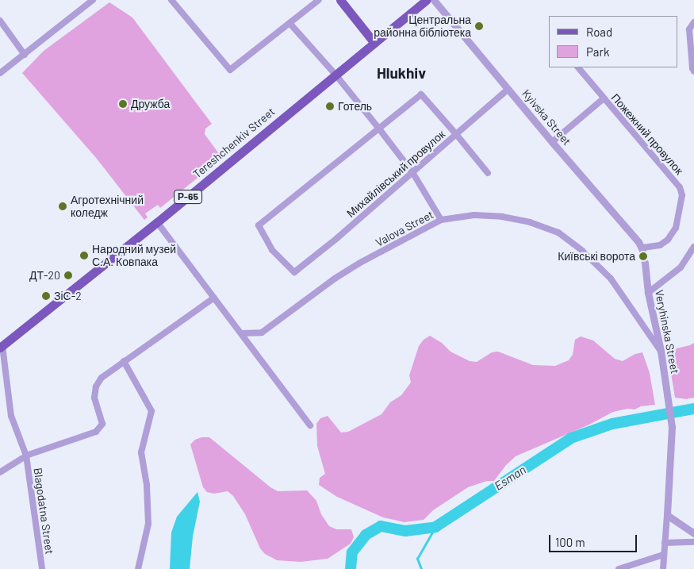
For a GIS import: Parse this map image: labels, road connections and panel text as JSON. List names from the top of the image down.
{
  "streets": {
    "main road": ["Tereshchenkiv Street", "Р-65"],
    "street": [
      "Kyivska Street",
      "Пожежний провулок",
      "Михайлівський провулок",
      "Valova Street",
      "Veryhinska Street",
      "Blagodatna Street"
    ]
  },
  "crossings": [
    ["Kyivska Street", "Пожежний провулок"],
    ["Kyivska Street", "Михайлівський провулок"],
    ["Tereshchenkiv Street", "Blagodatna Street"],
    ["Valova Street", "Veryhinska Street"]
  ],
  "districts": ["Hlukhiv"],
  "water": ["Esman"],
  "places": [
    "Центральна районна бібліотека",
    "Дружба",
    "Готель",
    "Агротехнічний коледж",
    "Народний музей С.А. Ковпака",
    "Київські ворота",
    "ДТ-20",
    "ЗіС-2"
  ],
  "legend": ["Road", "Park"],
  "scale_bar": "100 m"
}
